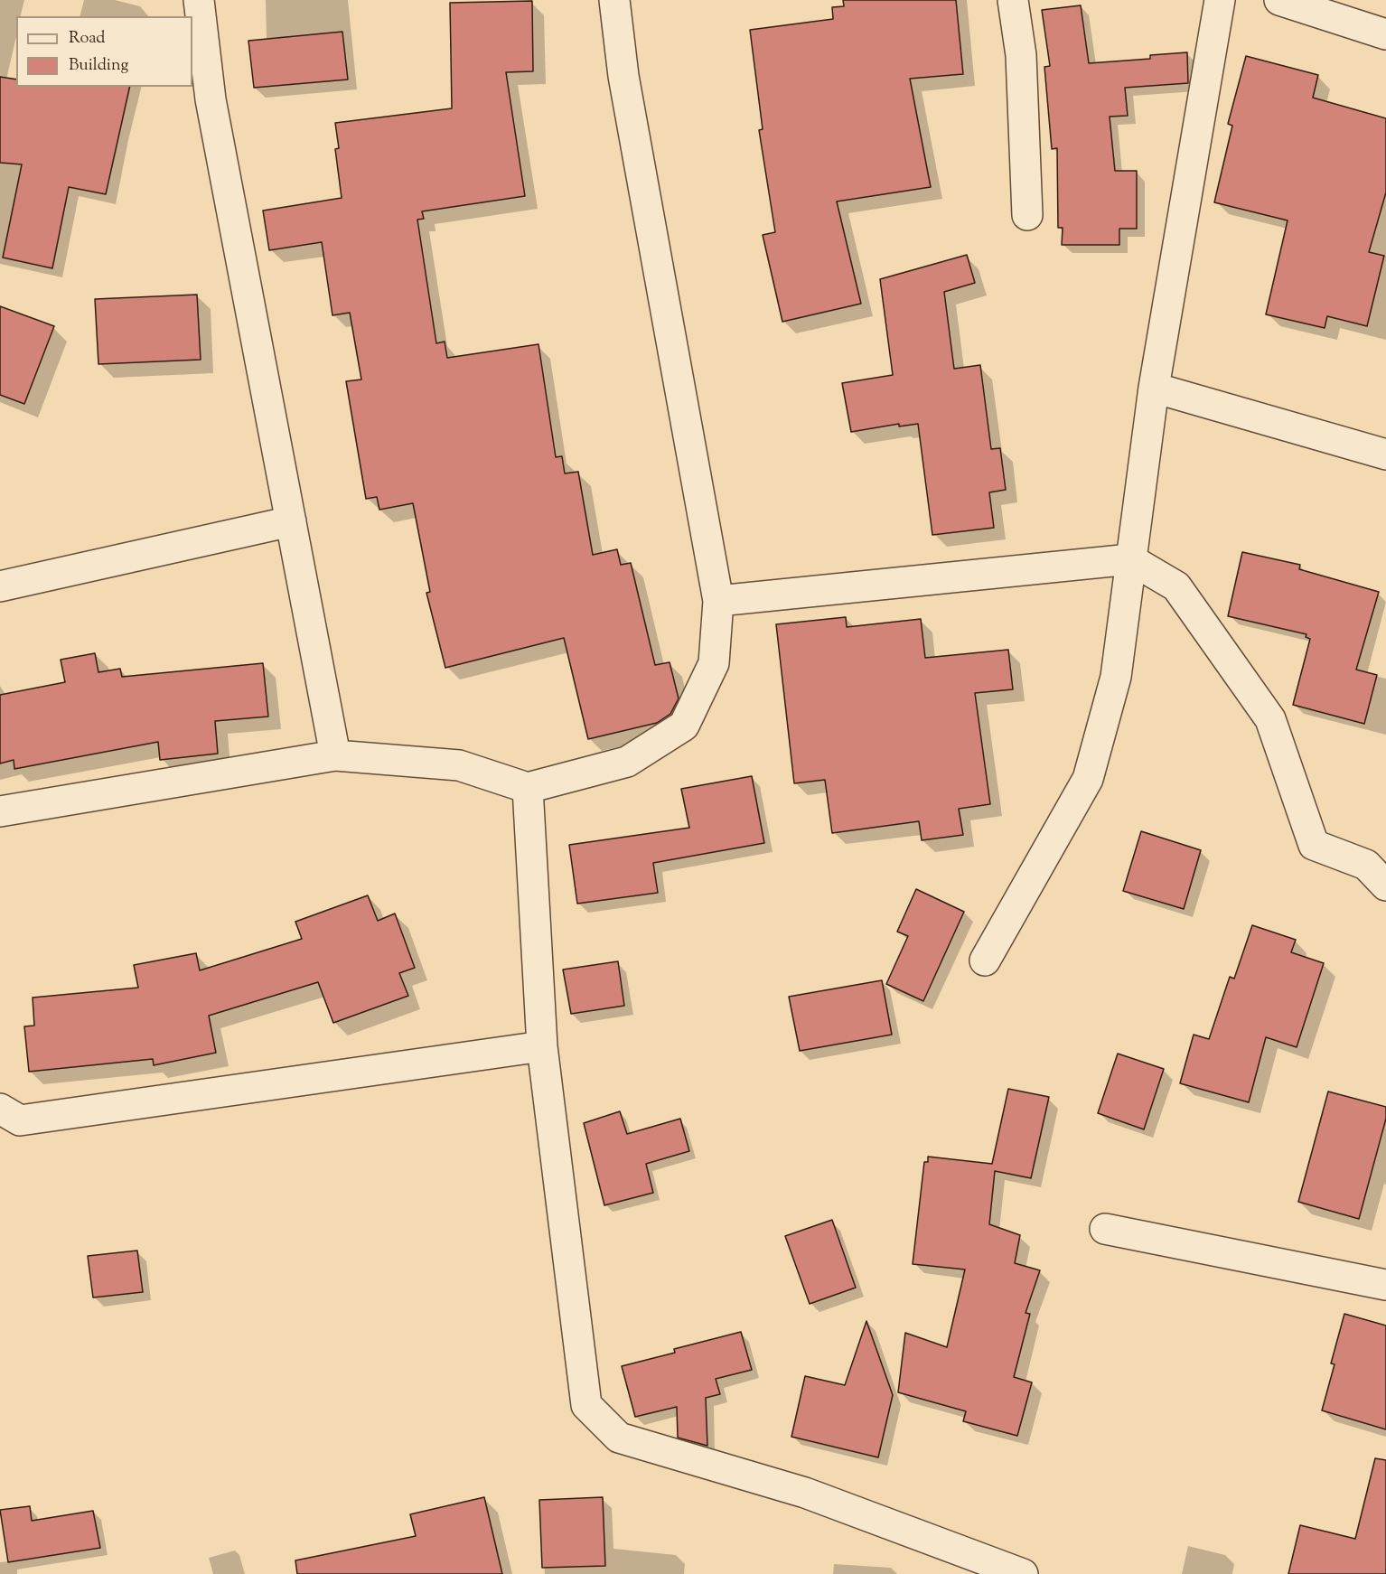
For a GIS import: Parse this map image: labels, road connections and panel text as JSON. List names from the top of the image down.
{
  "legend": ["Road", "Building"]
}
